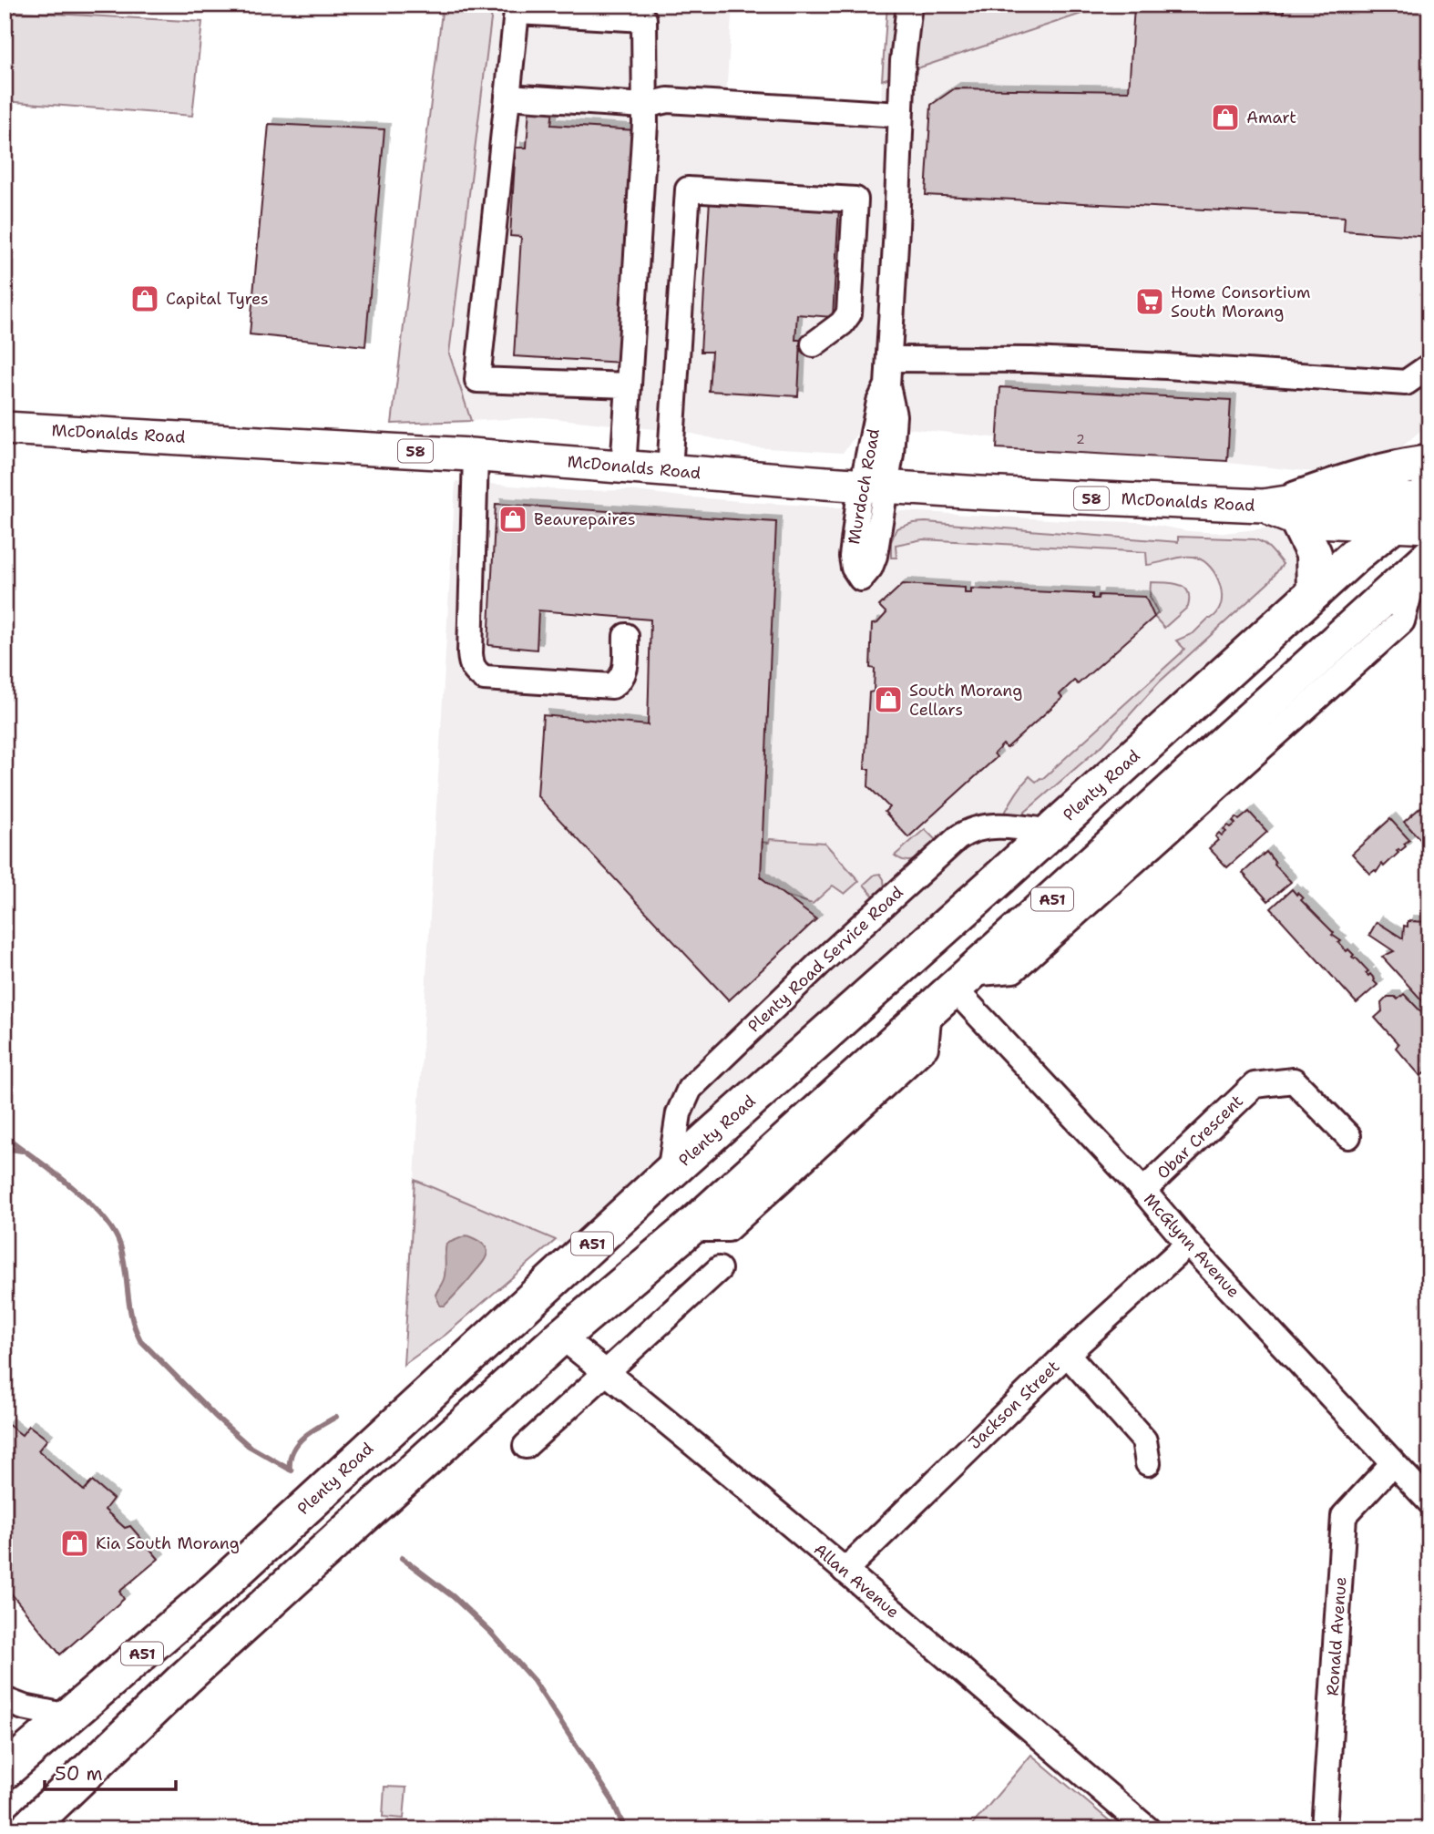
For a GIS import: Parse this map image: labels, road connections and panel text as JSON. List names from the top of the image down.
{
  "streets": {
    "highway": ["Plenty Road", "A51"],
    "main road": ["McDonalds Road", "58"],
    "street": [
      "Murdoch Road",
      "Plenty Road Service Road",
      "Obar Crescent",
      "McGlynn Avenue",
      "Jackson Street",
      "Allan Avenue",
      "Ronald Avenue"
    ]
  },
  "crossings": [
    ["McDonalds Road", "Murdoch Road"],
    ["McDonalds Road", "Plenty Road"],
    ["Plenty Road", "Plenty Road Service Road"],
    ["A51", "McGlynn Avenue"],
    ["A51", "Allan Avenue"],
    ["Obar Crescent", "McGlynn Avenue"],
    ["McGlynn Avenue", "Jackson Street"],
    ["McGlynn Avenue", "Ronald Avenue"],
    ["Jackson Street", "Allan Avenue"]
  ],
  "places": {
    "shop": [
      "Amart",
      "Capital Tyres",
      "Beaurepaires",
      "South Morang Cellars",
      "Kia South Morang"
    ],
    "supermarket": ["Home Consortium South Morang"]
  },
  "house_numbers": ["2"],
  "scale_bar": "50 m"
}
